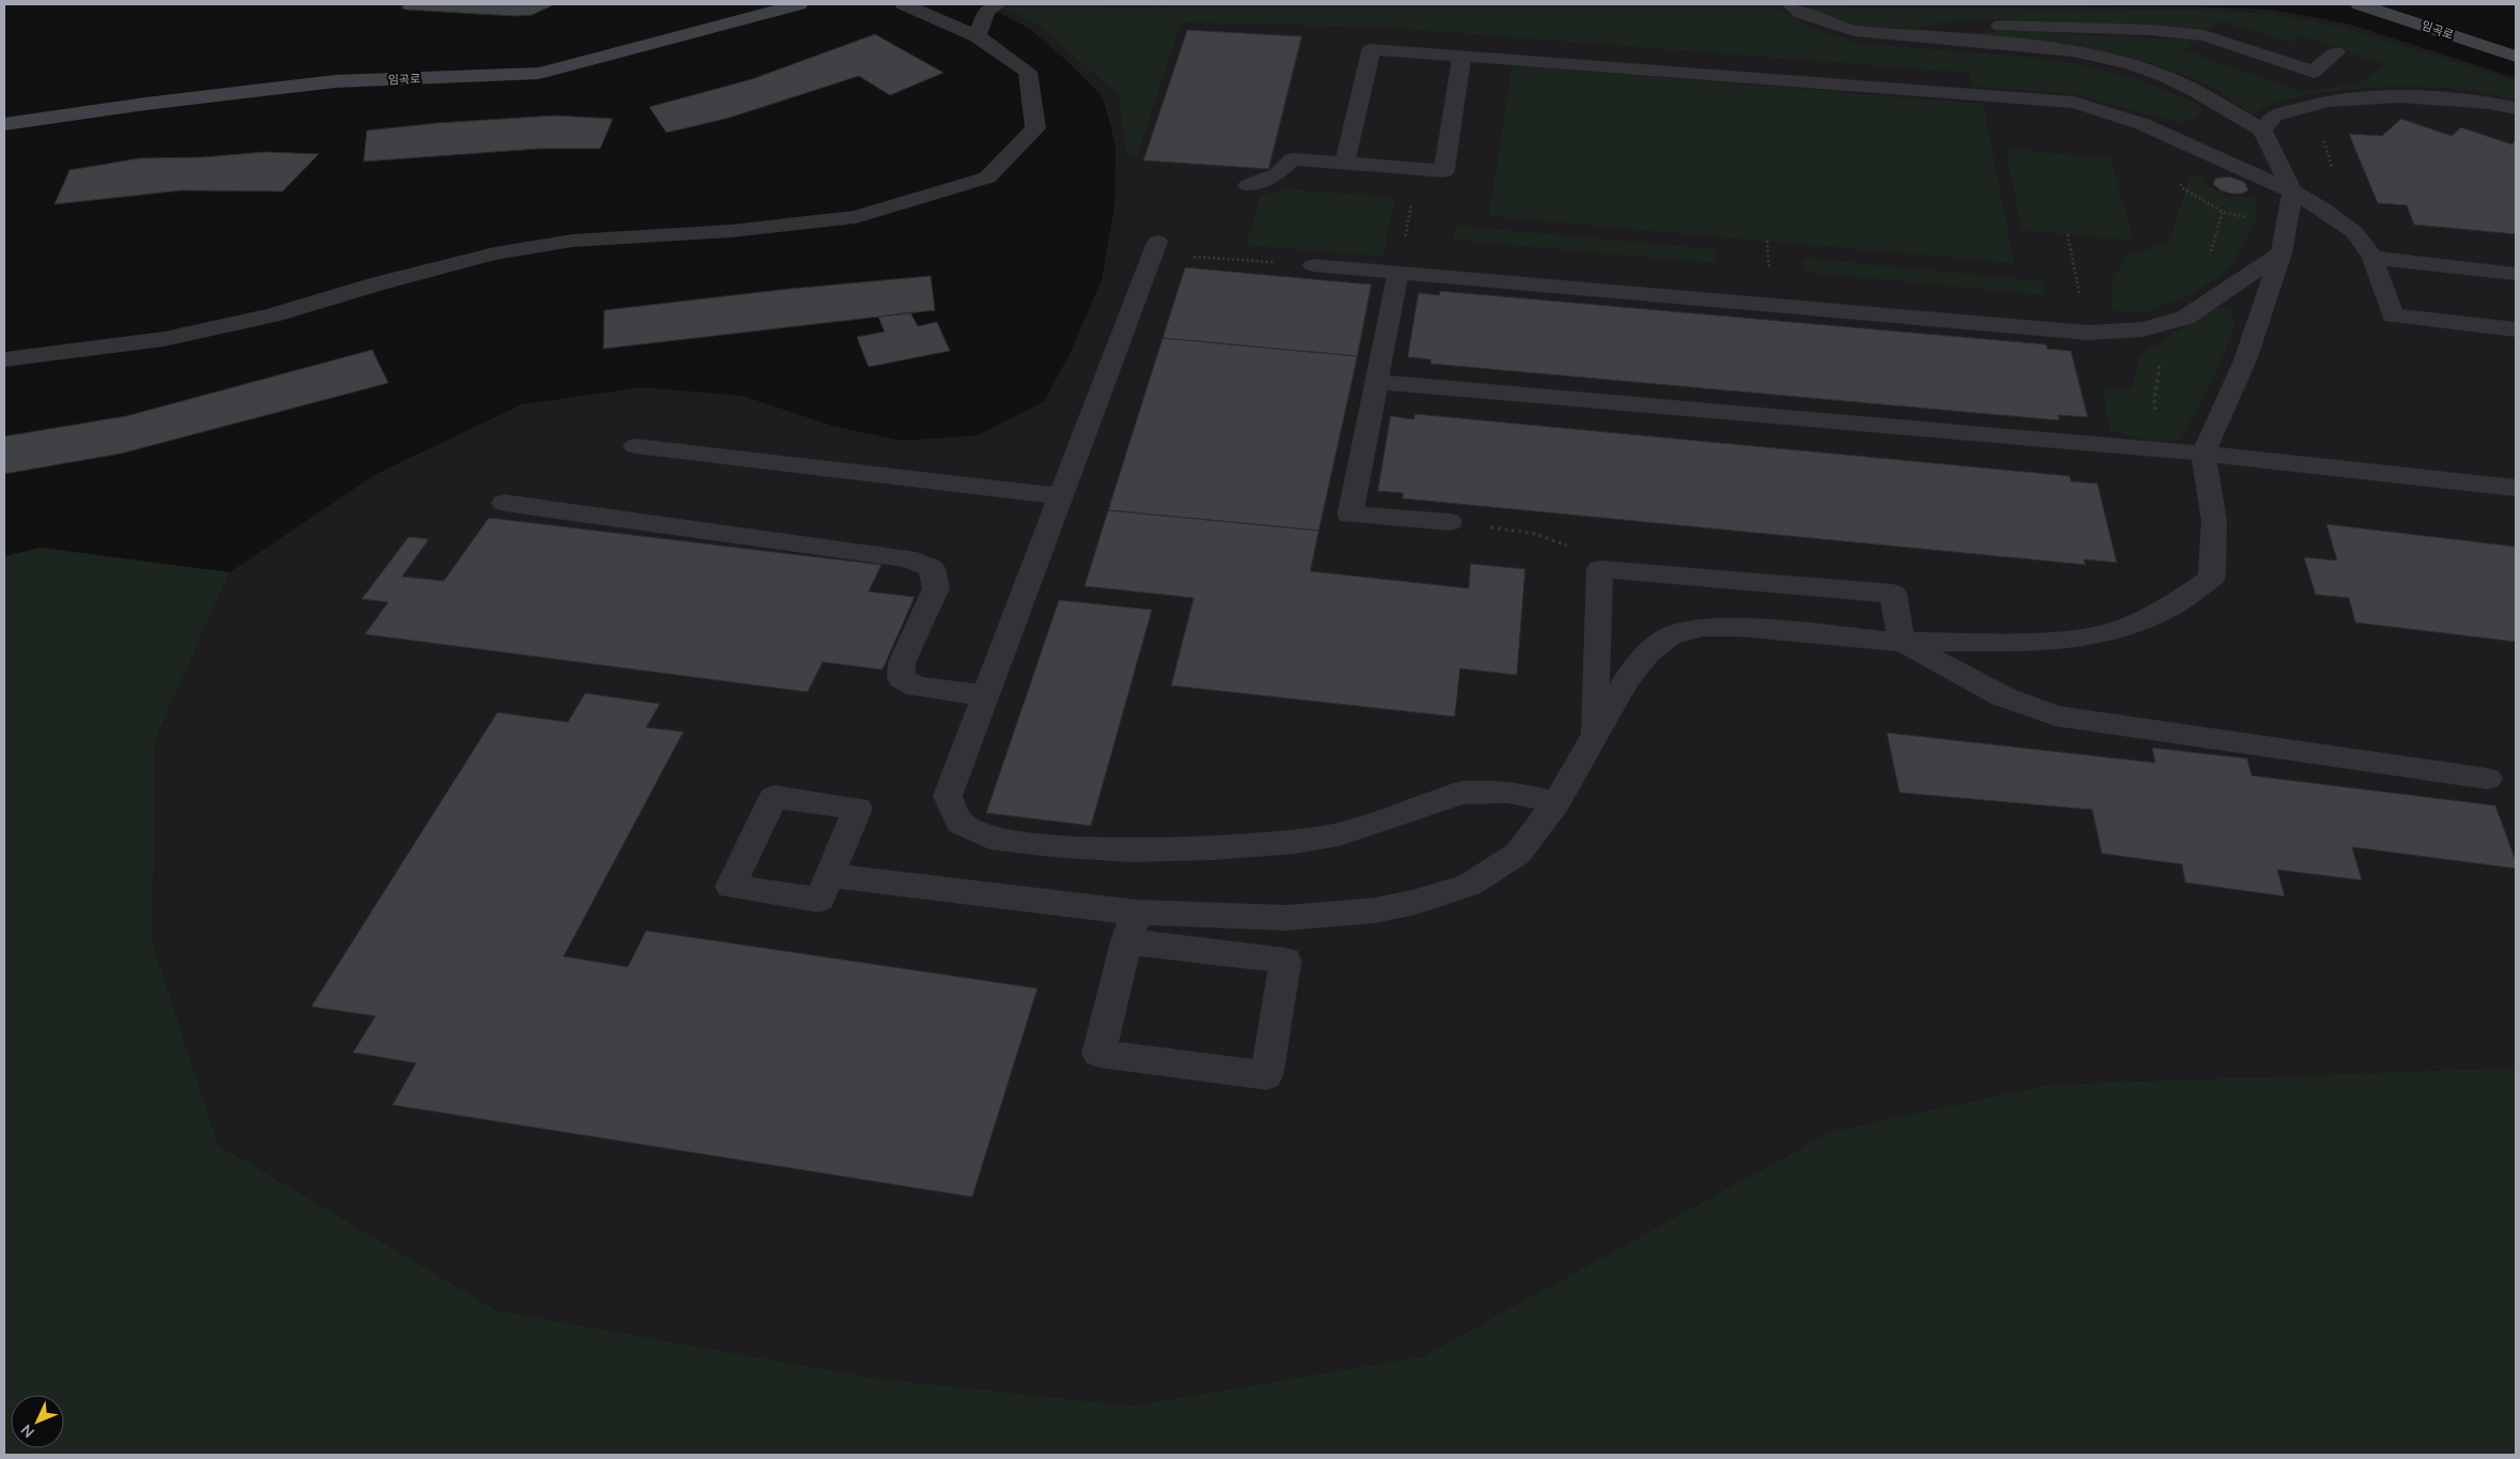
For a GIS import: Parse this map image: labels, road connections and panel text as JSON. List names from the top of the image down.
{
  "streets": {
    "street": ["임곡로"]
  },
  "north": "bottom left"
}
